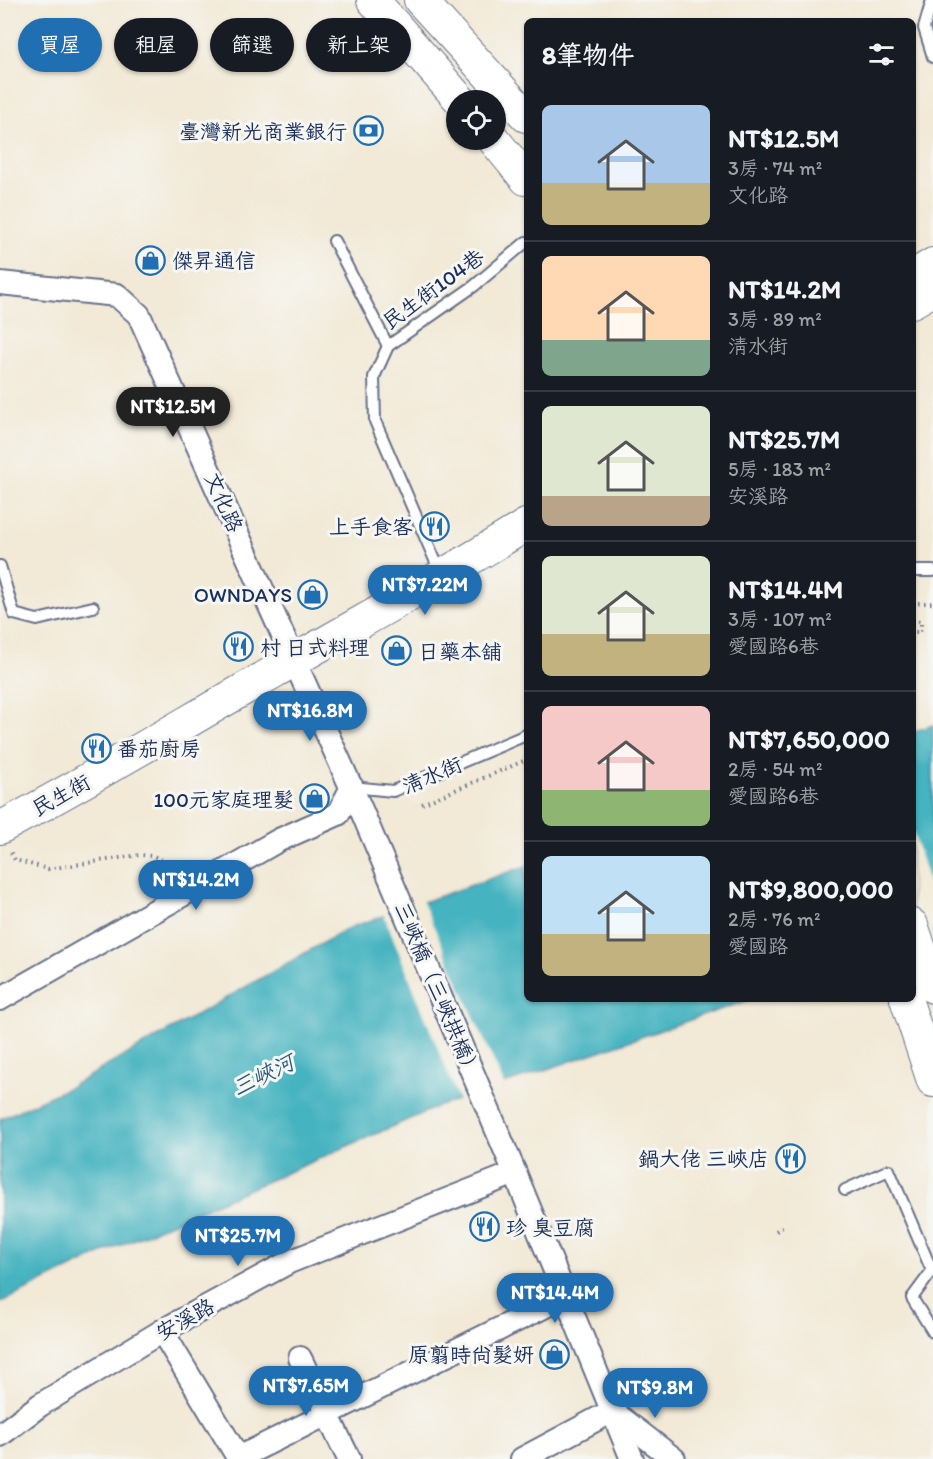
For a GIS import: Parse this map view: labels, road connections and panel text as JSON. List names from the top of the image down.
{
  "streets": {
    "street": [
      "文化路",
      "民生街",
      "三峽橋（三峽拱橋）",
      "安溪路"
    ],
    "lane": ["民生街104巷", "清水街"]
  },
  "crossings": [
    ["民生街104巷", "民生街"],
    ["文化路", "清水街"],
    ["文化路", "民生街"],
    ["文化路", "三峽橋（三峽拱橋）"],
    ["清水街", "三峽橋（三峽拱橋）"],
    ["三峽橋（三峽拱橋）", "安溪路"]
  ],
  "water": ["三峽河"],
  "places": {
    "bank": ["臺灣新光商業銀行"],
    "shop": [
      "傑昇通信",
      "OWNDAYS",
      "日藥本舖",
      "100元家庭理髮",
      "原翦時尚髮妍"
    ],
    "restaurant": [
      "上手食客",
      "村 日式料理",
      "番茄廚房",
      "鍋大佬 三峽店",
      "珍 臭豆腐"
    ]
  },
  "page": {
    "chip": [
      "買屋",
      "租屋",
      "篩選",
      "新上架"
    ],
    "heading": "8筆物件",
    "list": [
      {
        "name": "NT$12.5M",
        "note": "3房 · 74 m² · 文化路"
      },
      {
        "name": "NT$14.2M",
        "note": "3房 · 89 m² · 清水街"
      },
      {
        "name": "NT$25.7M",
        "note": "5房 · 183 m² · 安溪路"
      },
      {
        "name": "NT$14.4M",
        "note": "3房 · 107 m² · 愛國路6巷"
      },
      {
        "name": "NT$7,650,000",
        "note": "2房 · 54 m² · 愛國路6巷"
      },
      {
        "name": "NT$9,800,000",
        "note": "2房 · 76 m² · 愛國路"
      }
    ],
    "price": [
      "NT$12.5M",
      "NT$7.22M",
      "NT$16.8M",
      "NT$14.2M",
      "NT$25.7M",
      "NT$14.4M",
      "NT$7.65M",
      "NT$9.8M"
    ]
  }
}
